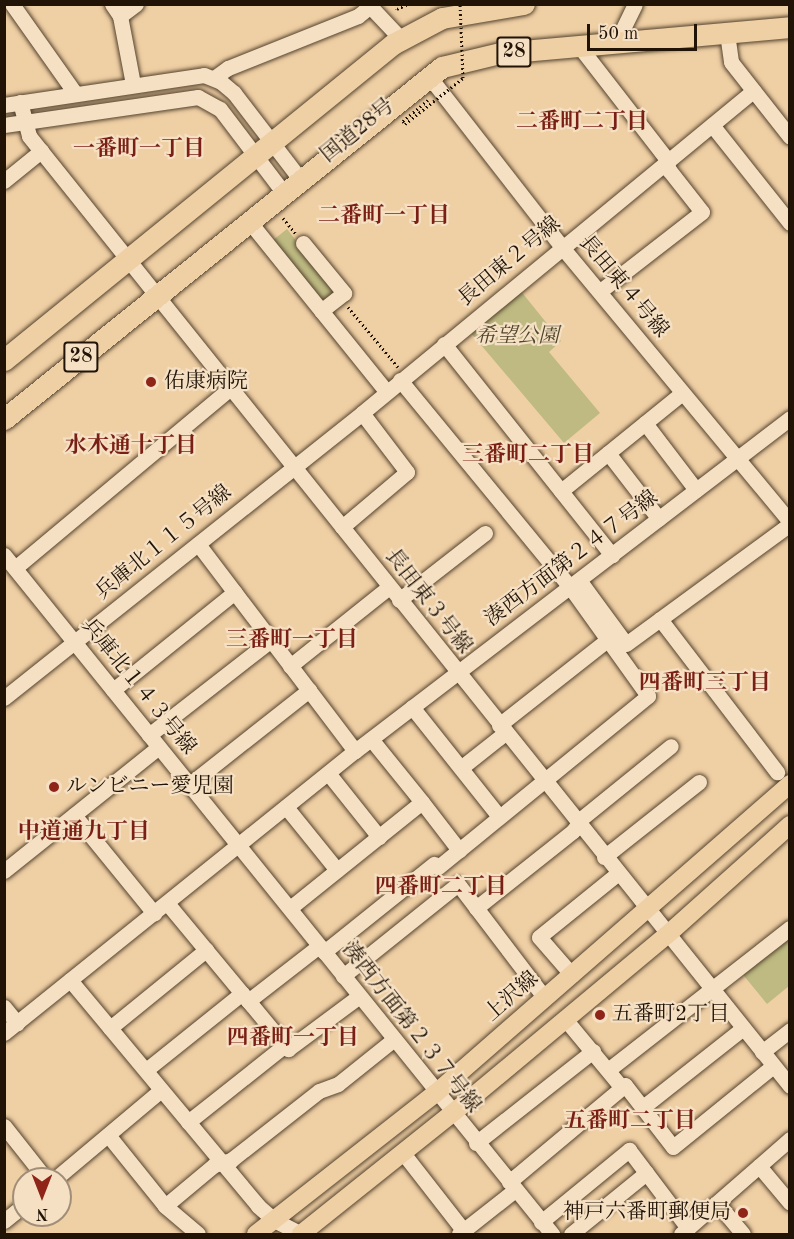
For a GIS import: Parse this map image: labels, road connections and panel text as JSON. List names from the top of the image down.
{
  "streets": {
    "highway": ["28", "国道28号"],
    "main road": ["上沢線"],
    "street": [
      "長田東２号線",
      "長田東４号線",
      "兵庫北１１５号線",
      "湊西方面第２４７号線",
      "長田東３号線",
      "兵庫北１４３号線",
      "湊西方面第２３７号線"
    ]
  },
  "crossings": [
    ["28", "長田東３号線"],
    ["国道28号", "長田東４号線"],
    ["国道28号", "長田東３号線"],
    ["長田東２号線", "長田東４号線"],
    ["長田東２号線", "兵庫北１１５号線"],
    ["長田東２号線", "長田東３号線"],
    ["長田東４号線", "湊西方面第２４７号線"],
    ["兵庫北１１５号線", "長田東３号線"],
    ["兵庫北１１５号線", "兵庫北１４３号線"],
    ["湊西方面第２４７号線", "長田東３号線"],
    ["湊西方面第２４７号線", "兵庫北１４３号線"],
    ["湊西方面第２４７号線", "湊西方面第２３７号線"],
    ["長田東３号線", "上沢線"],
    ["兵庫北１４３号線", "湊西方面第２３７号線"],
    ["上沢線", "湊西方面第２３７号線"]
  ],
  "districts": [
    "二番町二丁目",
    "一番町一丁目",
    "二番町一丁目",
    "水木通十丁目",
    "三番町二丁目",
    "三番町一丁目",
    "四番町三丁目",
    "中道通九丁目",
    "四番町二丁目",
    "四番町一丁目",
    "五番町二丁目"
  ],
  "parks": ["希望公園"],
  "places": [
    "佑康病院",
    "ルンビニー愛児園",
    "五番町2丁目",
    "神戸六番町郵便局"
  ],
  "scale_bar": "50 m",
  "north": "bottom"
}
